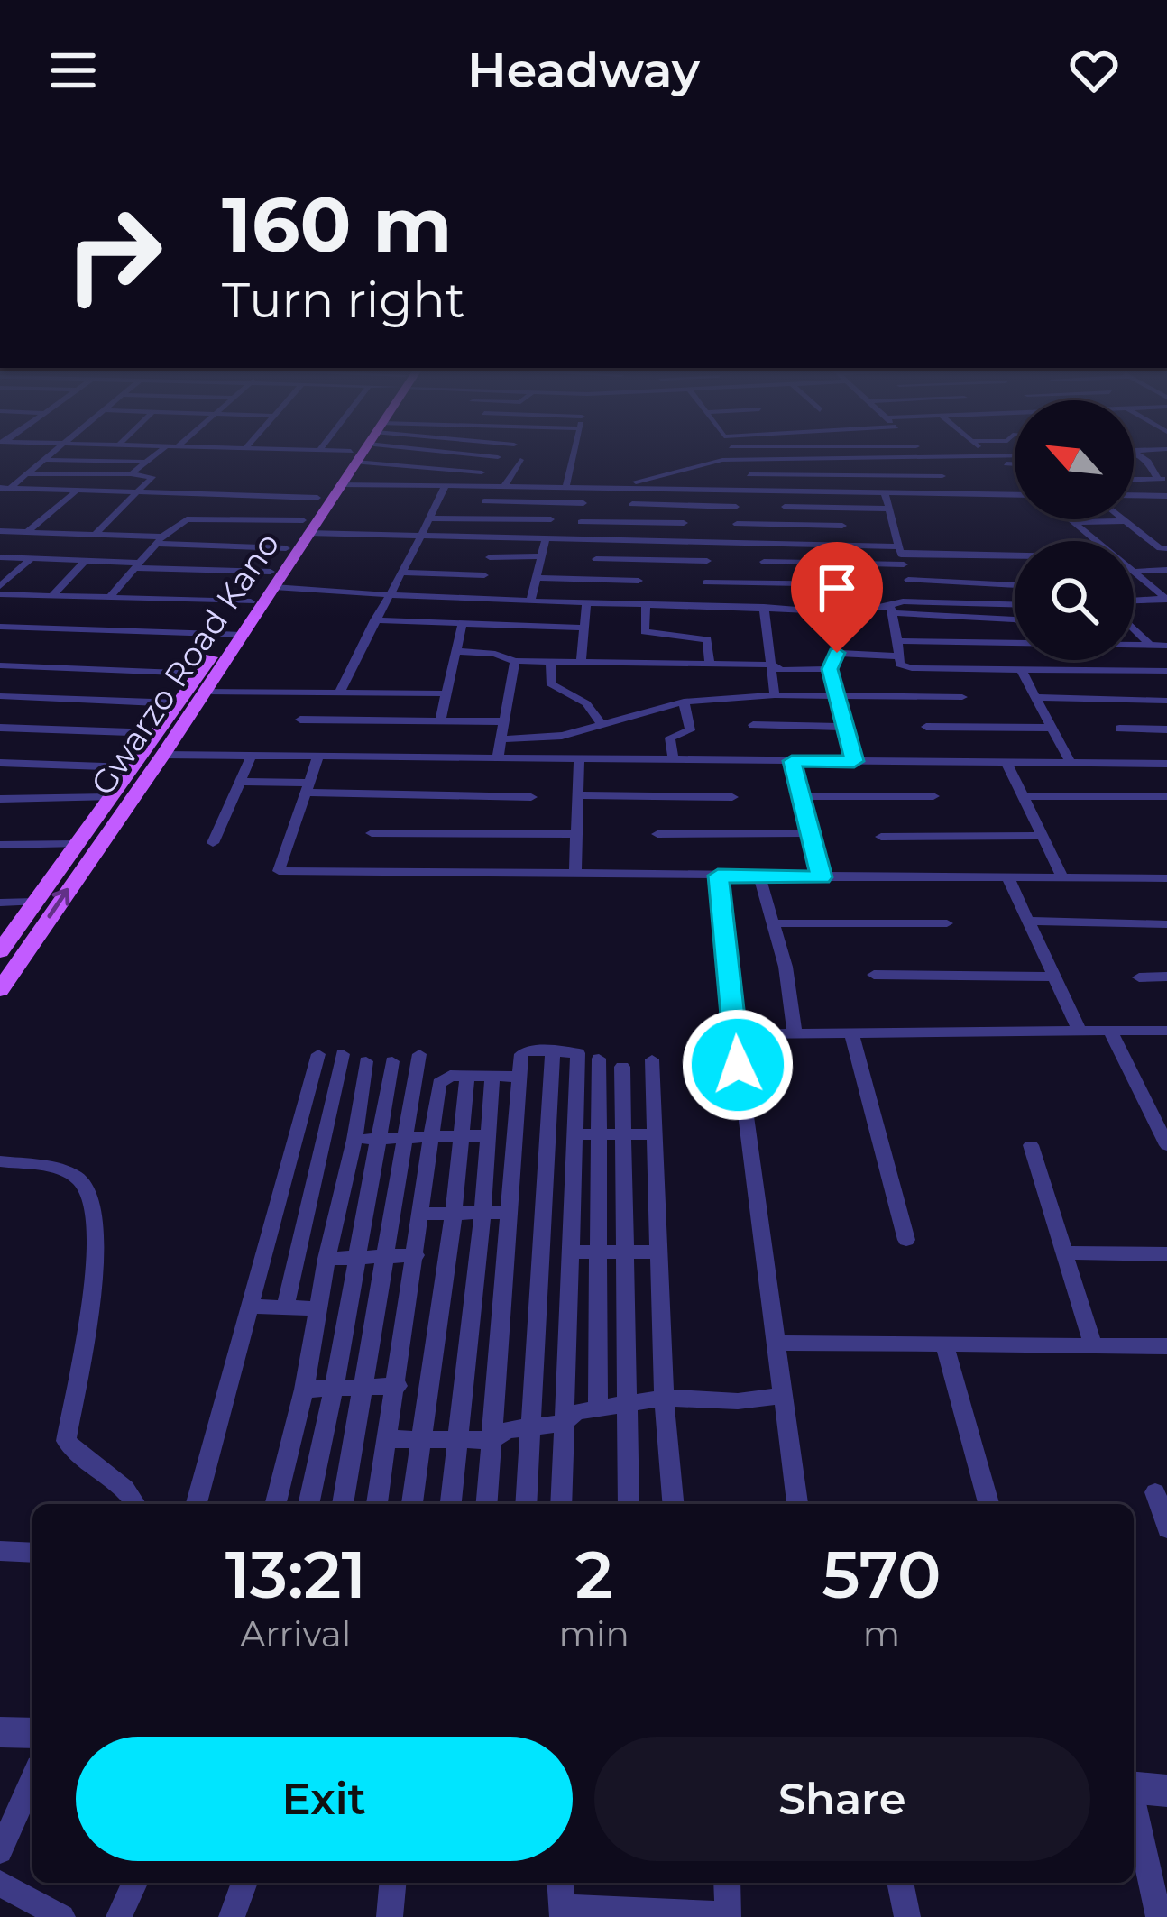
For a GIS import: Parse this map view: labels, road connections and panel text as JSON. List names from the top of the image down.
{
  "streets": {
    "main road": ["Gwarzo Road Kano"]
  },
  "north": "top left",
  "page": {
    "header": "Headway",
    "turn": ["160 m", "Turn right"],
    "eta": [
      "13:21",
      "Arrival",
      "2",
      "min",
      "570",
      "m"
    ],
    "buttons": ["Exit", "Share"]
  }
}
